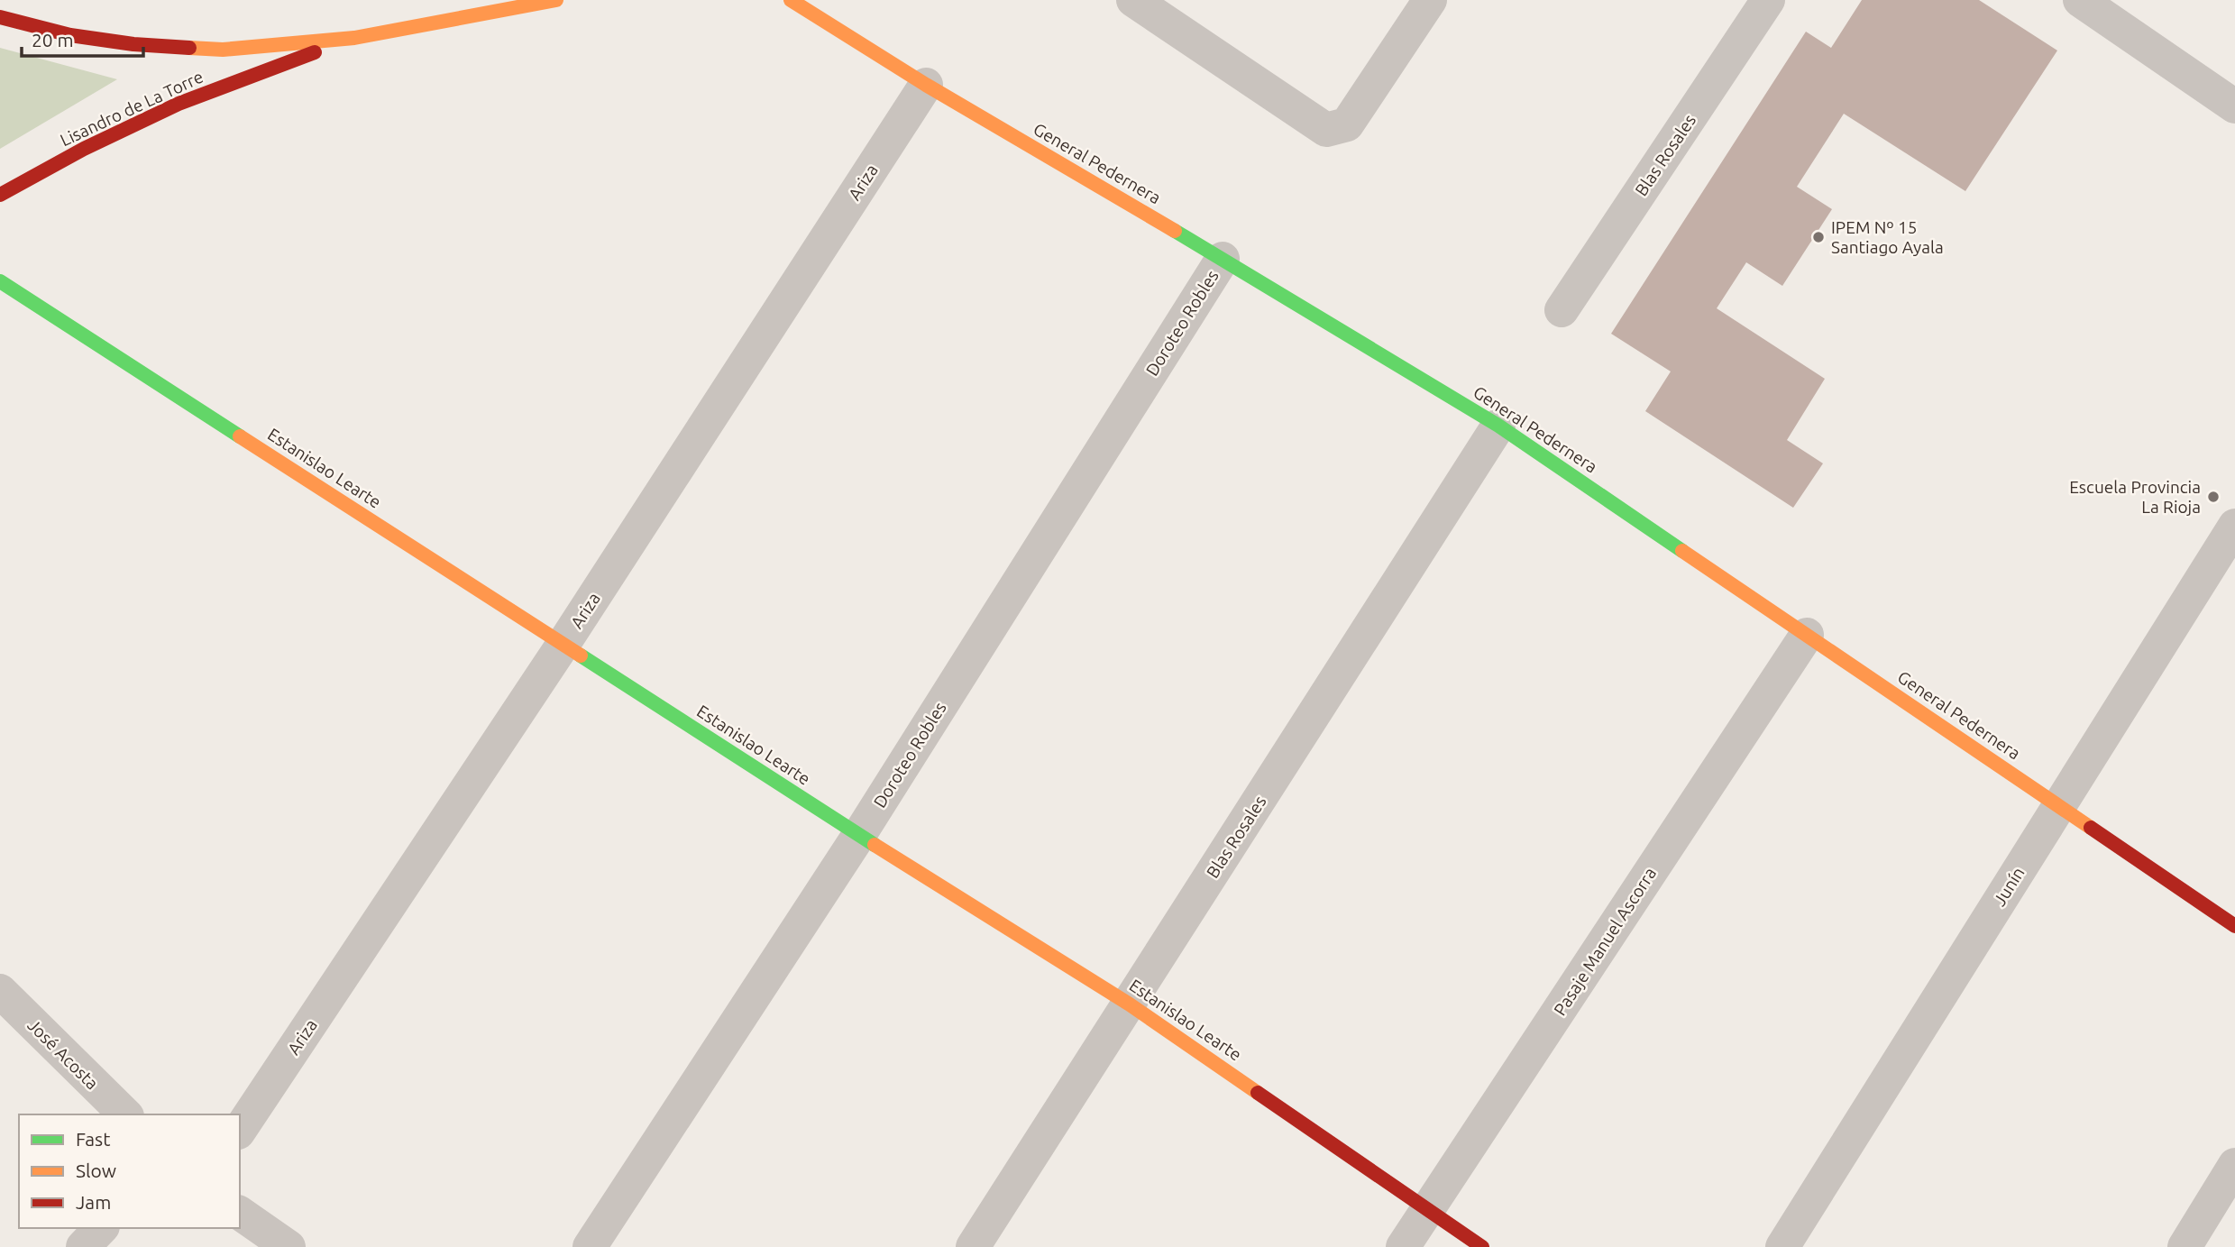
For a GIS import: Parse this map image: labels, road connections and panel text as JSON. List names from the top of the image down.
{
  "streets": {
    "street": [
      "Lisandro de La Torre",
      "Blas Rosales",
      "General Pedernera",
      "Ariza",
      "Doroteo Robles",
      "Estanislao Learte",
      "Junín",
      "Pasaje Manuel Ascorra",
      "José Acosta"
    ]
  },
  "crossings": [
    ["Blas Rosales", "General Pedernera"],
    ["Blas Rosales", "Estanislao Learte"],
    ["General Pedernera", "Ariza"],
    ["General Pedernera", "Doroteo Robles"],
    ["General Pedernera", "Junín"],
    ["General Pedernera", "Pasaje Manuel Ascorra"],
    ["Ariza", "Estanislao Learte"],
    ["Doroteo Robles", "Estanislao Learte"],
    ["Estanislao Learte", "Pasaje Manuel Ascorra"]
  ],
  "places": ["IPEM Nº 15 Santiago Ayala", "Escuela Provincia La Rioja"],
  "legend": ["Fast", "Slow", "Jam"],
  "scale_bar": "20 m"
}
